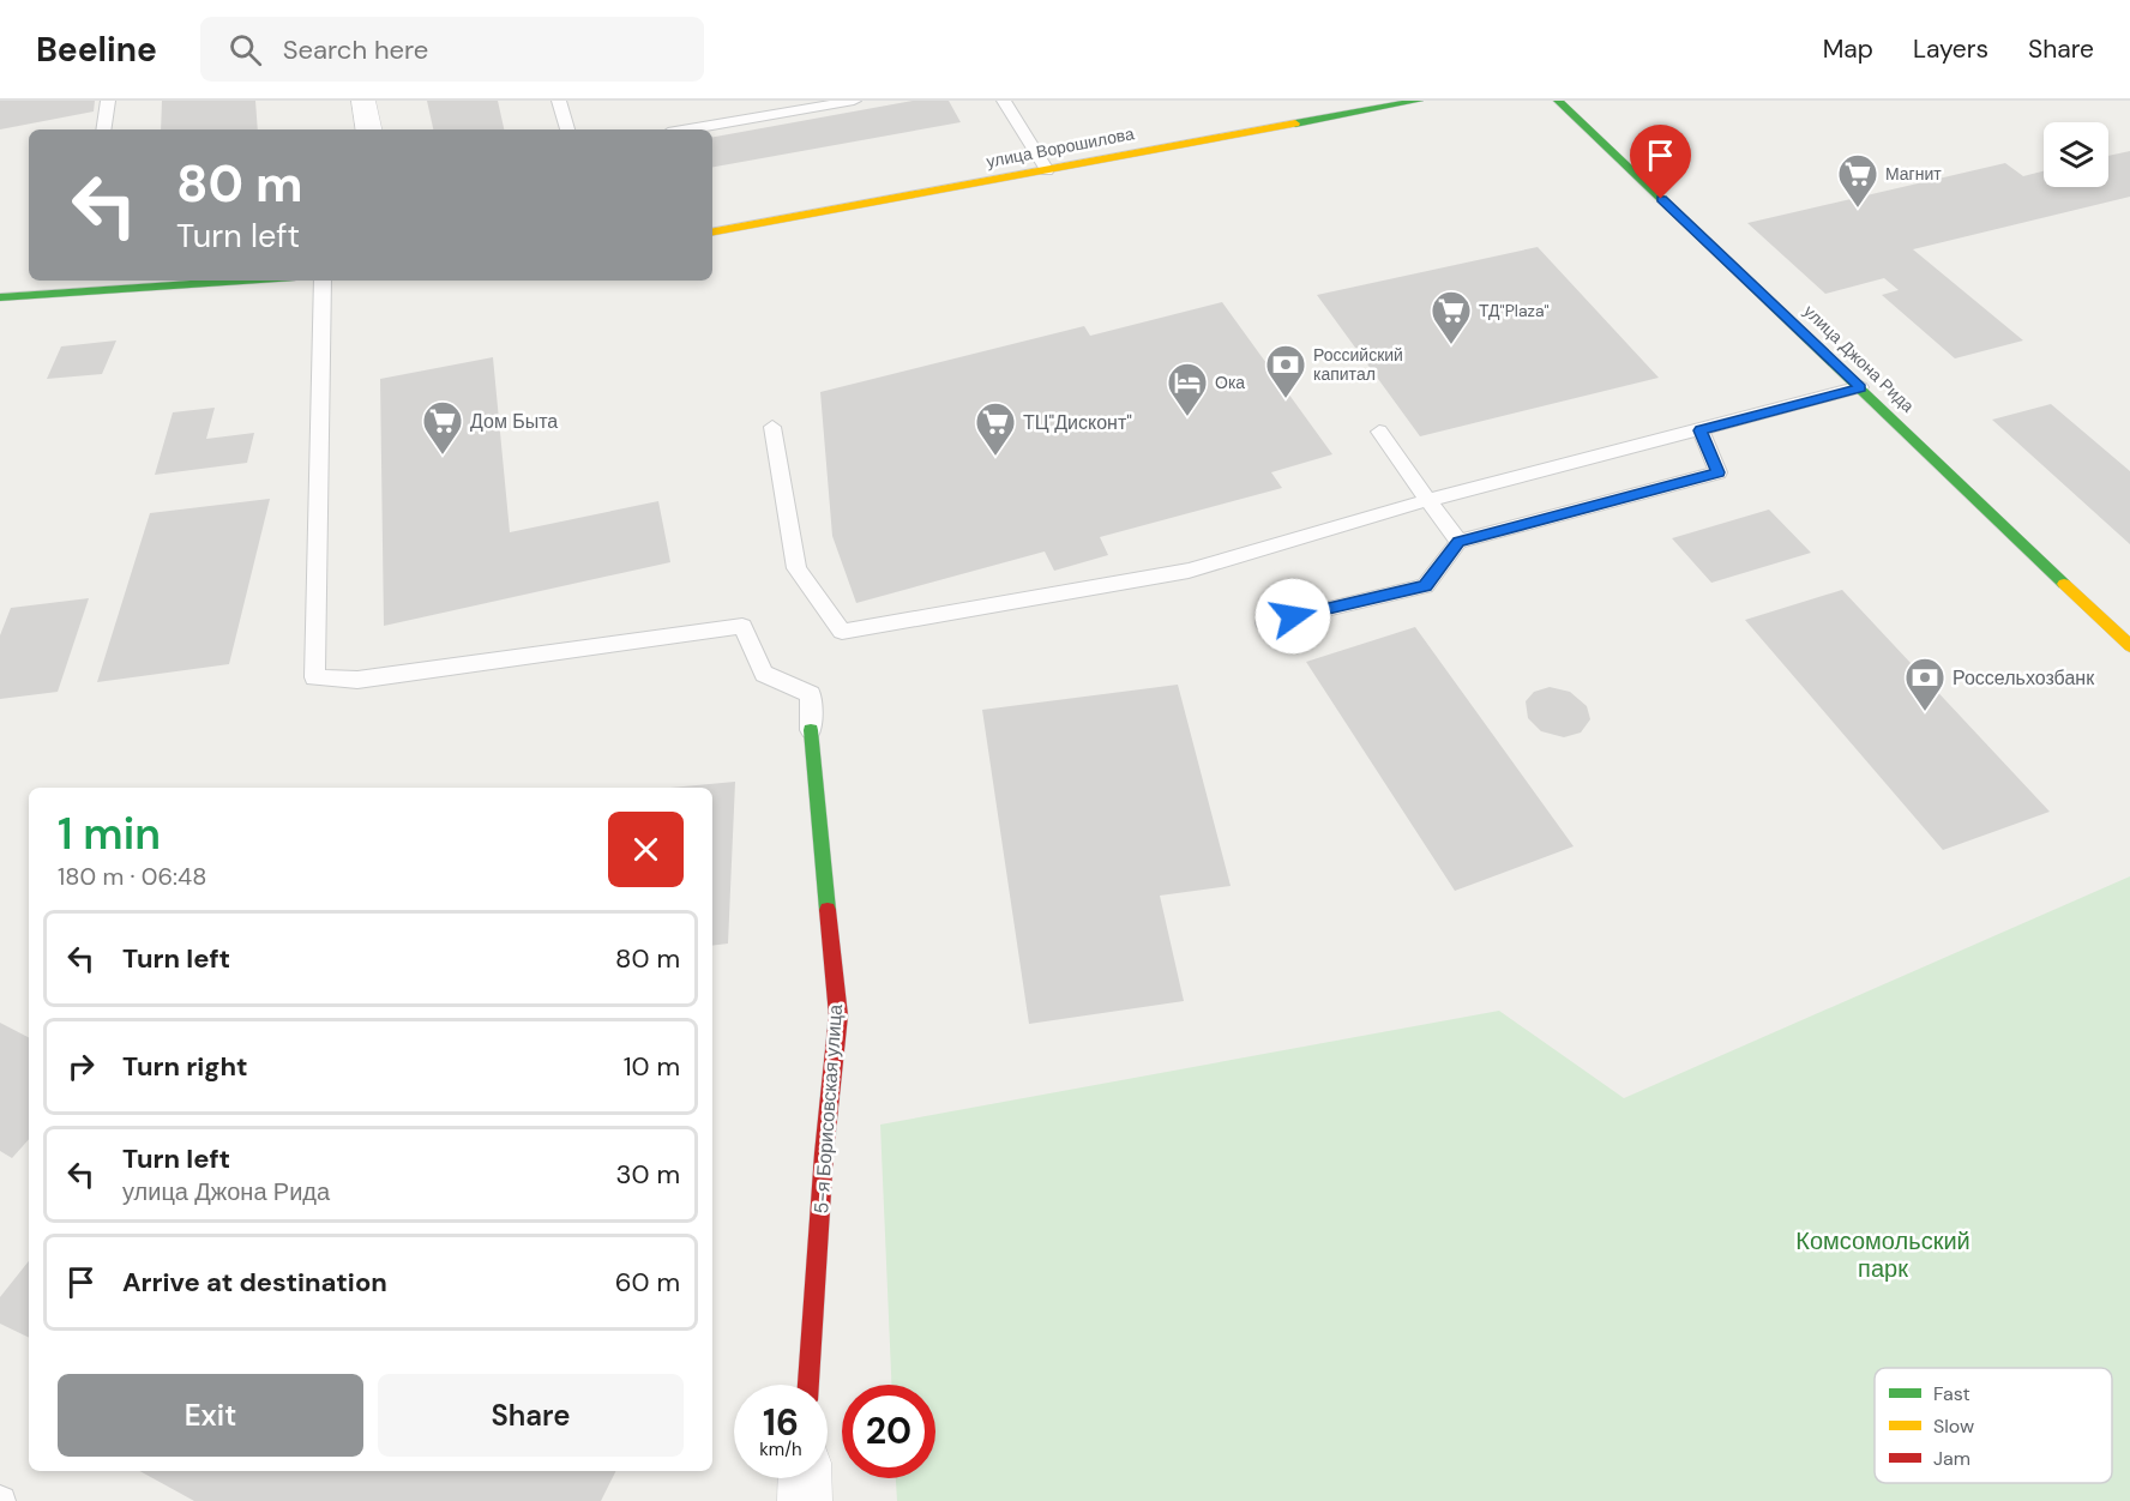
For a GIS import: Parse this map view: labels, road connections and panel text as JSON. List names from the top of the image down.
{
  "streets": {
    "street": ["улица Ворошилова", "улица Джона Рида", "5-я Борисовская улица"]
  },
  "parks": ["Комсомольский парк"],
  "places": {
    "supermarket": [
      "Магнит",
      "ТД\"Plaza\"",
      "Дом Быта",
      "ТЦ\"Дисконт\""
    ],
    "bank": ["Российский капитал", "Россельхозбанк"],
    "hotel": ["Ока"]
  },
  "legend": ["Fast", "Slow", "Jam"],
  "page": {
    "header": "Beeline",
    "search": "Search here",
    "nav": ["Map", "Layers", "Share"],
    "turn": ["80 m", "Turn left"],
    "heading": ["1 min", "180 m · 06:48"],
    "list": [
      {
        "name": "Turn left",
        "value": "80 m"
      },
      {
        "name": "Turn right",
        "value": "10 m"
      },
      {
        "name": "Turn left",
        "note": "улица Джона Рида",
        "value": "30 m"
      },
      {
        "name": "Arrive at destination",
        "value": "60 m"
      }
    ],
    "buttons": ["Exit", "Share"],
    "speed": "16 km/h",
    "limit": "20"
  }
}
